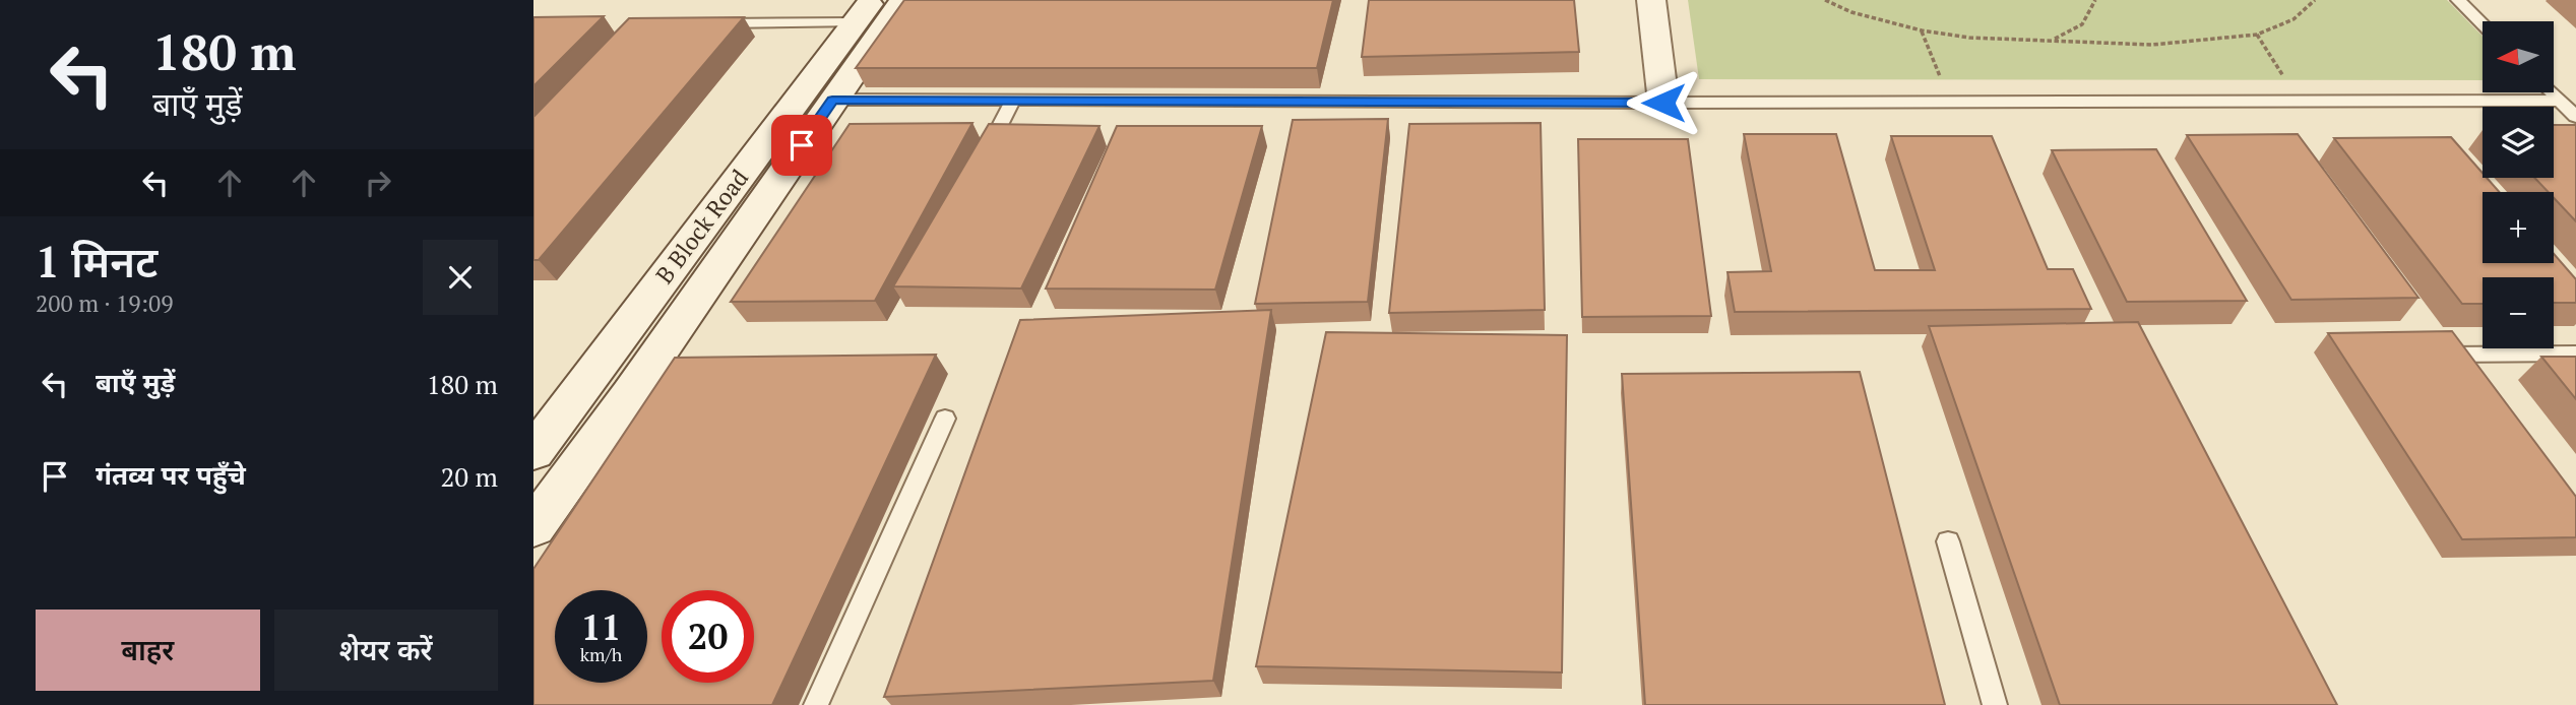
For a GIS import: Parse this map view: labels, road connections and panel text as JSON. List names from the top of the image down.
{
  "streets": {
    "street": ["B Block Road"]
  },
  "north": "left",
  "page": {
    "turn": ["180 m", "बाएँ मुड़ें"],
    "map_buttons": ["+", "−"],
    "heading": ["1 मिनट", "200 m · 19:09"],
    "list": [
      {
        "name": "बाएँ मुड़ें",
        "value": "180 m"
      },
      {
        "name": "गंतव्य पर पहुँचे",
        "value": "20 m"
      }
    ],
    "speed": "11 km/h",
    "limit": "20",
    "buttons": ["बाहर", "शेयर करें"]
  }
}
